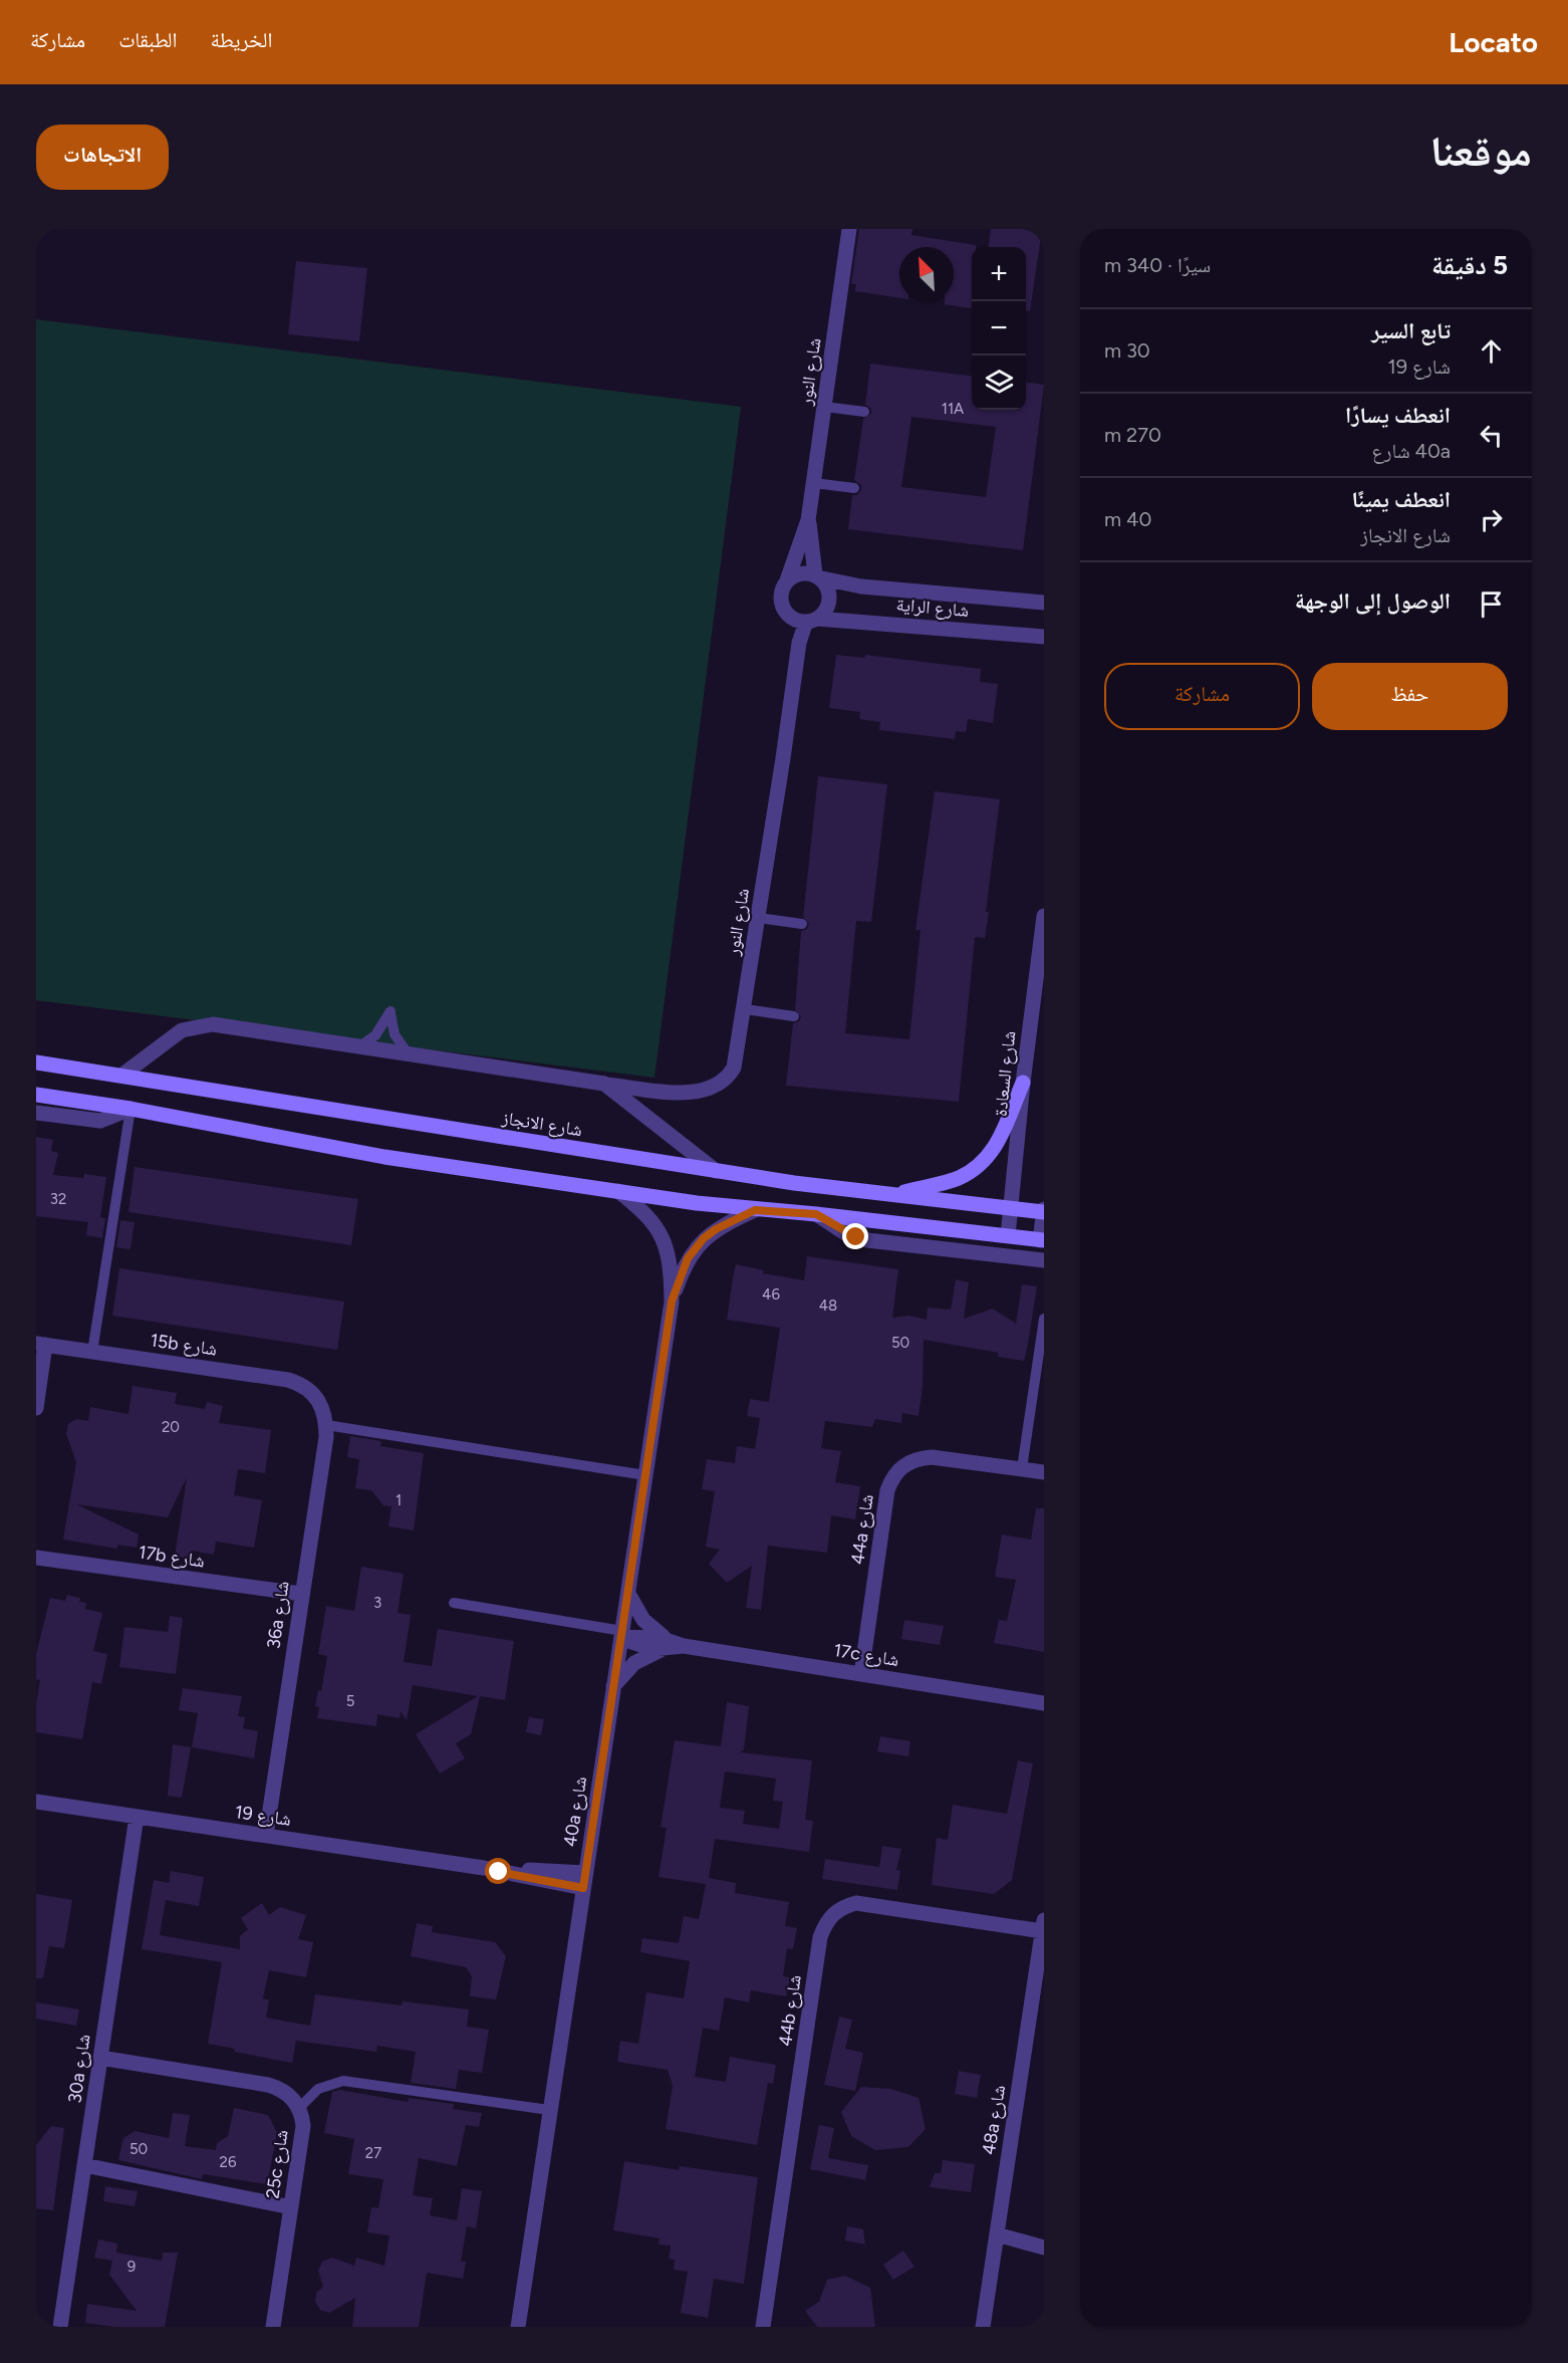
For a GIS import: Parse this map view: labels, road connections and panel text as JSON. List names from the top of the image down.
{
  "streets": {
    "street": [
      "شارع النور",
      "شارع الراية",
      "شارع السعادة",
      "شارع الانجاز",
      "15b شارع",
      "44a شارع",
      "17b شارع",
      "36a شارع",
      "17c شارع",
      "40a شارع",
      "شارع 19",
      "44b شارع",
      "30a شارع",
      "48a شارع",
      "25c شارع"
    ]
  },
  "crossings": [
    ["شارع النور", "شارع الراية"],
    ["شارع النور", "شارع الانجاز"],
    ["شارع السعادة", "شارع الانجاز"],
    ["15b شارع", "36a شارع"],
    ["44a شارع", "17c شارع"],
    ["17b شارع", "36a شارع"],
    ["36a شارع", "شارع 19"],
    ["17c شارع", "40a شارع"],
    ["40a شارع", "شارع 19"],
    ["شارع 19", "30a شارع"],
    ["44b شارع", "48a شارع"],
    ["30a شارع", "25c شارع"]
  ],
  "house_numbers": [
    "11A",
    "32",
    "46",
    "48",
    "50",
    "20",
    "1",
    "3",
    "5",
    "50",
    "27",
    "26",
    "9"
  ],
  "north": "top left",
  "page": {
    "header": "Locato",
    "nav": ["الخريطة", "الطبقات", "مشاركة"],
    "title": "موقعنا",
    "buttons": [
      "الاتجاهات",
      ["حفظ", "مشاركة"]
    ],
    "heading": ["5 دقيقة", "سيرًا · 340 m"],
    "map_buttons": ["+", "−"],
    "list": [
      ["تابع السير", "شارع 19", "30 m"],
      ["انعطف يسارًا", "40a شارع", "270 m"],
      ["انعطف يمينًا", "شارع الانجاز", "40 m"],
      "الوصول إلى الوجهة"
    ]
  }
}
